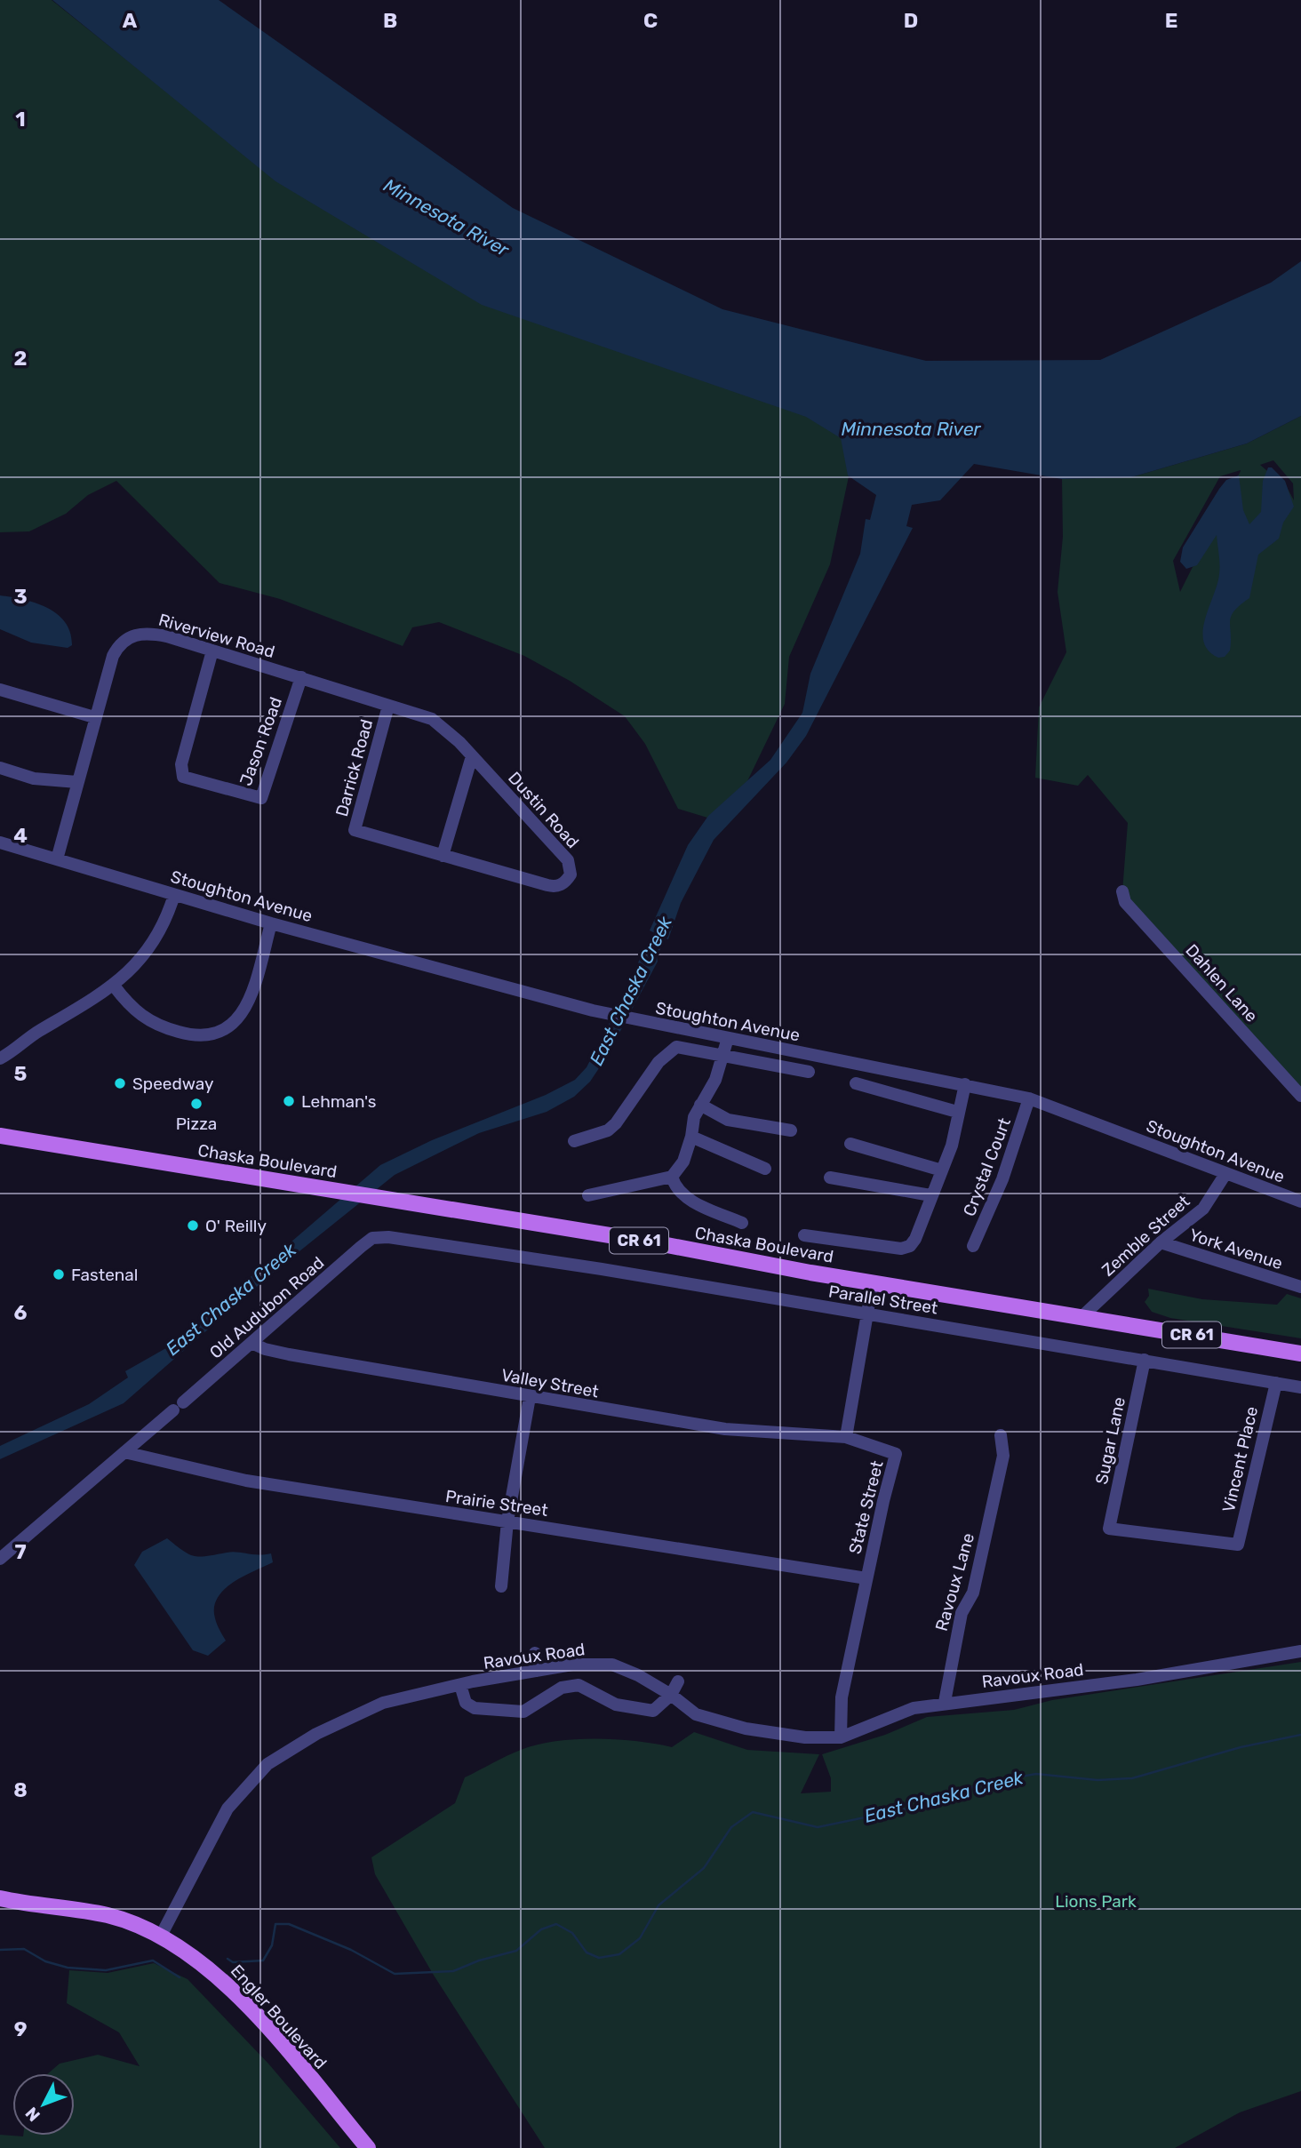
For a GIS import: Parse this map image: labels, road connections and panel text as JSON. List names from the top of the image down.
{
  "streets": {
    "main road": ["Chaska Boulevard", "CR 61", "Engler Boulevard"],
    "street": [
      "Riverview Road",
      "Jason Road",
      "Darrick Road",
      "Dustin Road",
      "Stoughton Avenue",
      "Dahlen Lane",
      "Crystal Court",
      "Zemble Street",
      "York Avenue",
      "Parallel Street",
      "Old Audubon Road",
      "Valley Street",
      "Sugar Lane",
      "Vincent Place",
      "Prairie Street",
      "State Street",
      "Ravoux Lane",
      "Ravoux Road"
    ]
  },
  "crossings": [
    ["Riverview Road", "Jason Road"],
    ["Riverview Road", "Darrick Road"],
    ["Riverview Road", "Dustin Road"],
    ["Riverview Road", "Stoughton Avenue"],
    ["Darrick Road", "Dustin Road"],
    ["Stoughton Avenue", "Crystal Court"],
    ["Stoughton Avenue", "Zemble Street"],
    ["Chaska Boulevard", "Zemble Street"],
    ["Zemble Street", "York Avenue"],
    ["Parallel Street", "Old Audubon Road"],
    ["Parallel Street", "Sugar Lane"],
    ["Parallel Street", "Vincent Place"],
    ["Old Audubon Road", "Valley Street"],
    ["Old Audubon Road", "Prairie Street"],
    ["Valley Street", "State Street"],
    ["Sugar Lane", "Vincent Place"],
    ["Prairie Street", "State Street"],
    ["State Street", "Ravoux Road"],
    ["Ravoux Lane", "Ravoux Road"],
    ["Ravoux Road", "Engler Boulevard"]
  ],
  "water": ["Minnesota River", "East Chaska Creek"],
  "parks": ["Lions Park"],
  "places": [
    "Speedway",
    "Lehman's",
    "Pizza",
    "O' Reilly",
    "Fastenal"
  ],
  "north": "bottom left",
  "grid": {
    "columns": [
      "A",
      "B",
      "C",
      "D",
      "E"
    ],
    "rows": [
      "1",
      "2",
      "3",
      "4",
      "5",
      "6",
      "7",
      "8",
      "9"
    ]
  }
}
